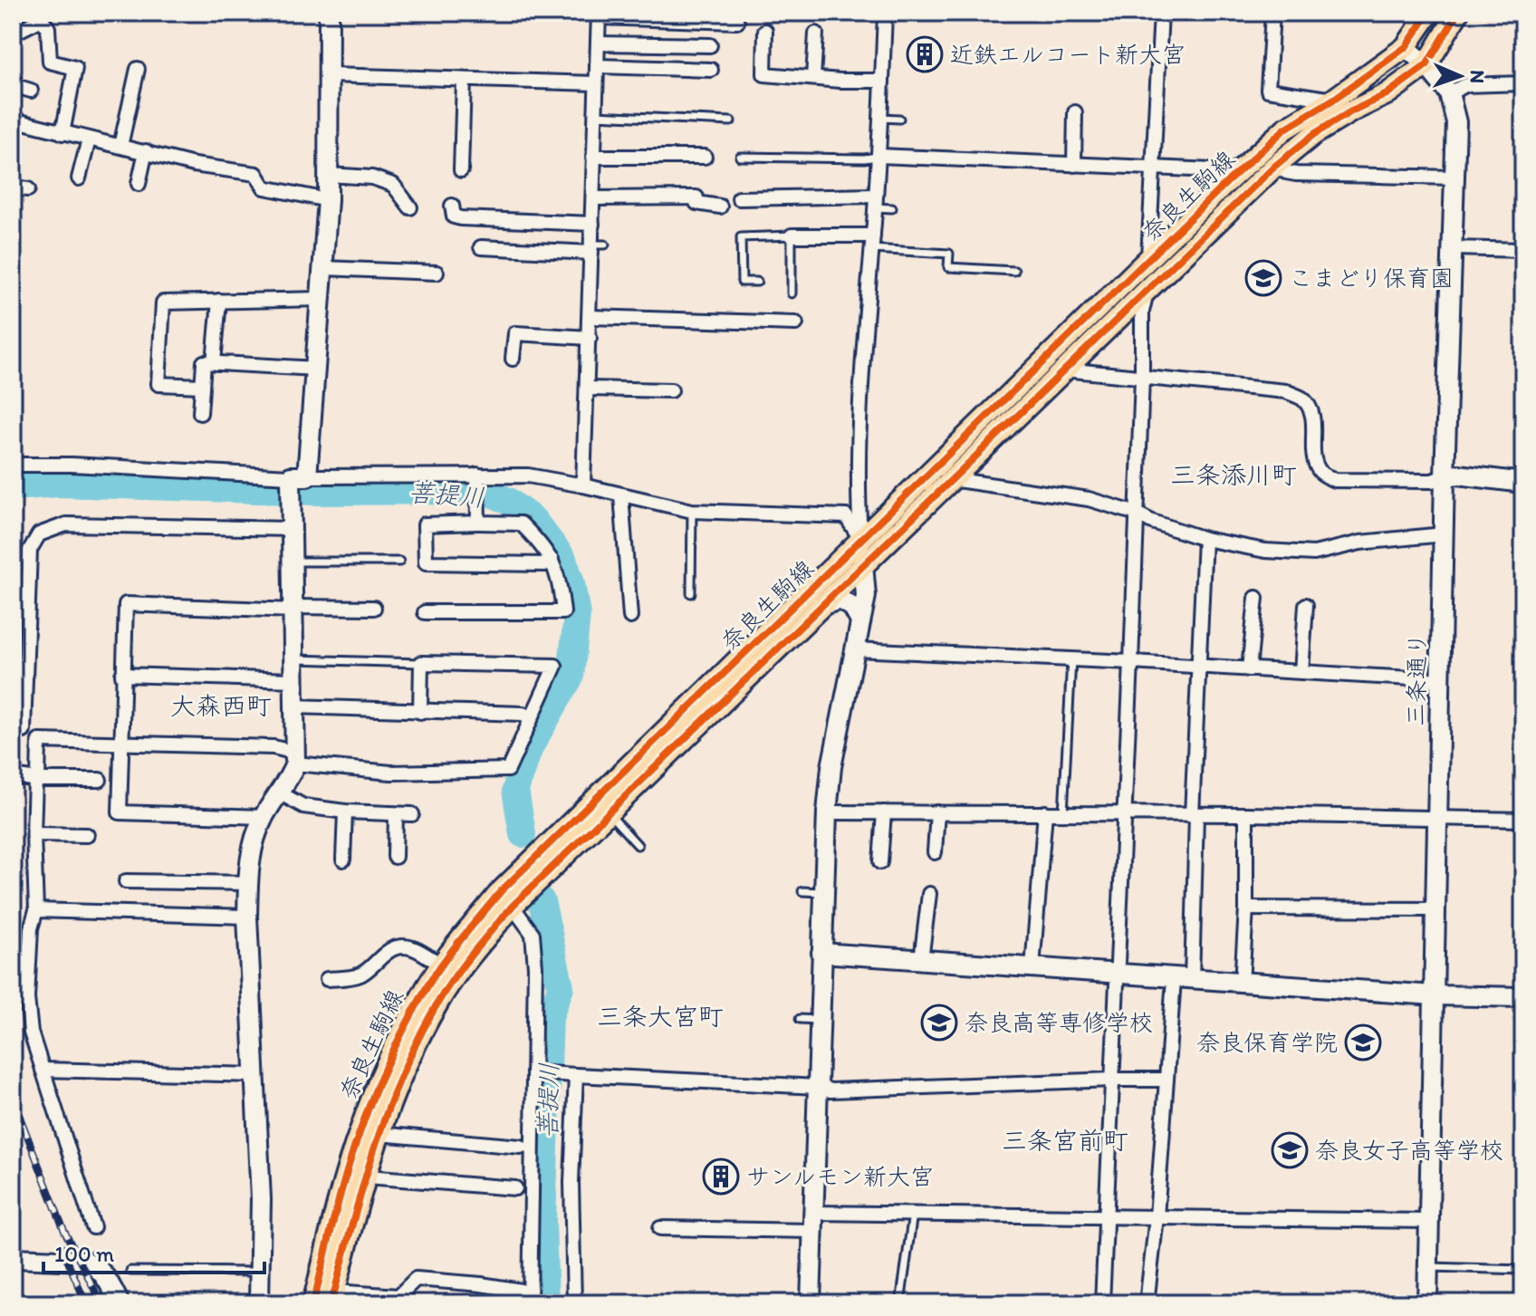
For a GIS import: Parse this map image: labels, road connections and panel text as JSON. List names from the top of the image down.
{
  "streets": {
    "main road": ["奈良生駒線"],
    "street": ["三条通り"]
  },
  "crossings": [
    ["奈良生駒線", "三条通り"]
  ],
  "districts": [
    "三条添川町",
    "大森西町",
    "三条大宮町",
    "三条宮前町"
  ],
  "water": ["菩提川"],
  "places": {
    "building": ["近鉄エルコート新大宮", "サンルモン新大宮"],
    "school or university": [
      "こまどり保育園",
      "奈良高等専修学校",
      "奈良保育学院",
      "奈良女子高等学校"
    ]
  },
  "scale_bar": "100 m",
  "north": "right"
}
